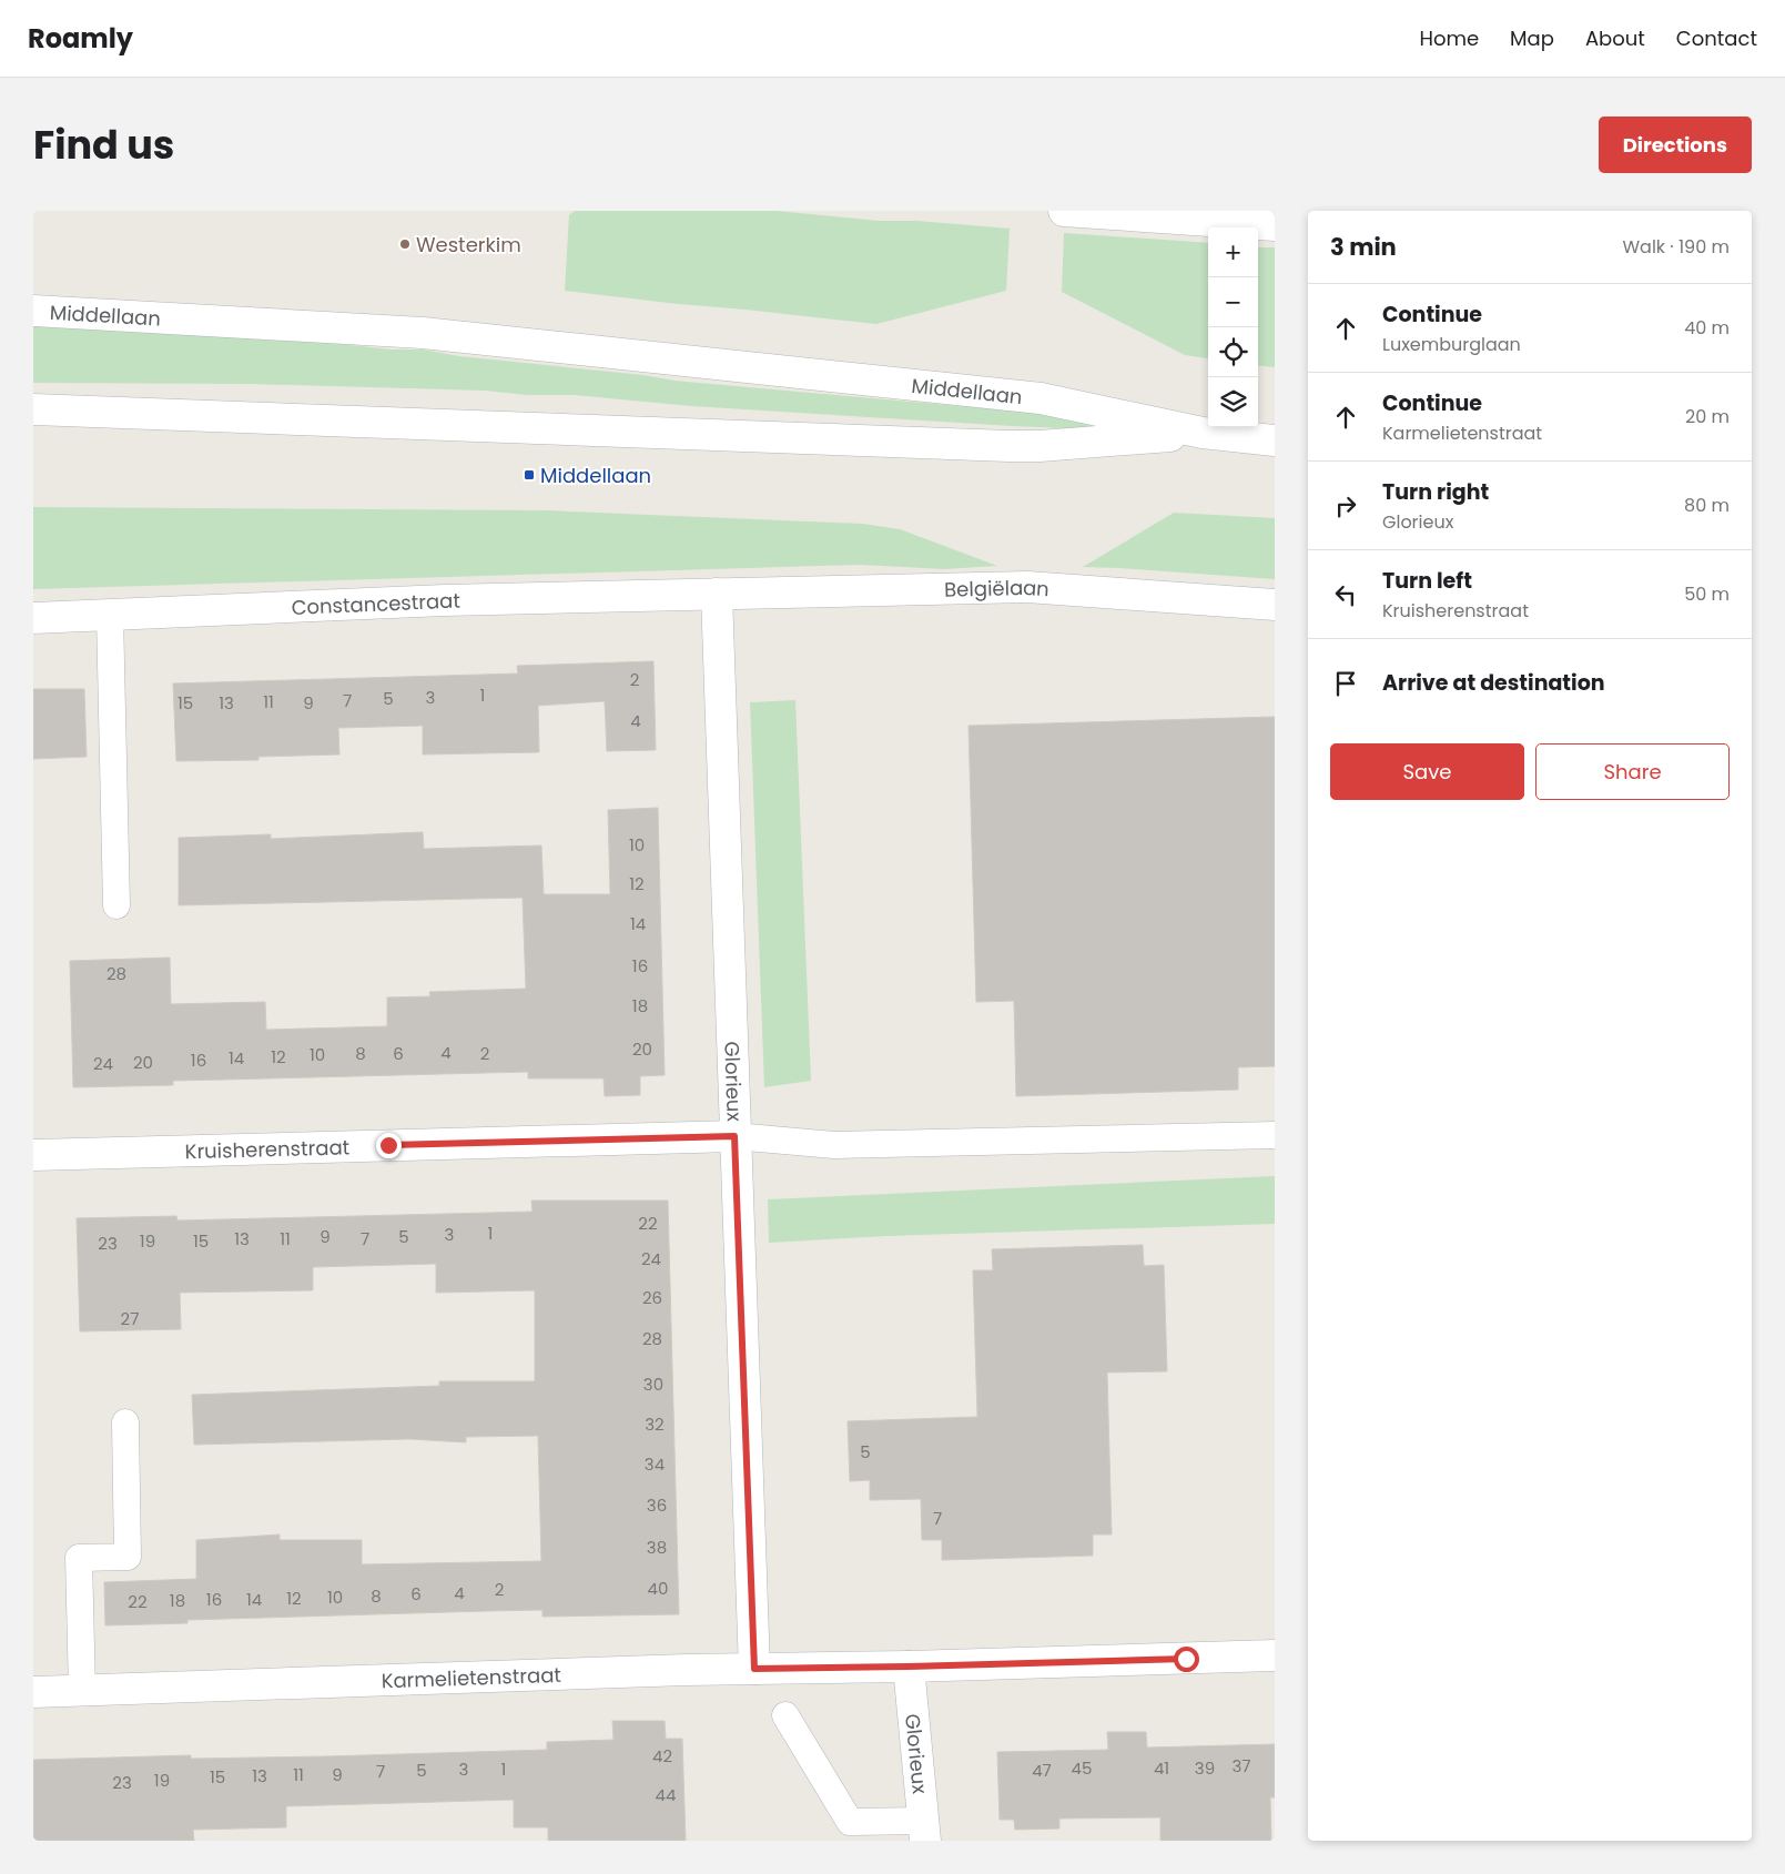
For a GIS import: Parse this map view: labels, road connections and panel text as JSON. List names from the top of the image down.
{
  "streets": {
    "street": [
      "Middellaan",
      "Belgiëlaan",
      "Constancestraat",
      "Glorieux",
      "Kruisherenstraat",
      "Karmelietenstraat"
    ]
  },
  "crossings": [
    ["Belgiëlaan", "Constancestraat"],
    ["Belgiëlaan", "Glorieux"],
    ["Constancestraat", "Glorieux"],
    ["Glorieux", "Kruisherenstraat"],
    ["Glorieux", "Karmelietenstraat"]
  ],
  "places": {
    "other": ["Westerkim"],
    "transit": ["Middellaan"]
  },
  "house_numbers": [
    "2",
    "1",
    "3",
    "5",
    "7",
    "11",
    "15",
    "13",
    "9",
    "4",
    "10",
    "12",
    "14",
    "16",
    "28",
    "18",
    "20",
    "4",
    "8",
    "6",
    "2",
    "10",
    "12",
    "14",
    "16",
    "20",
    "24",
    "22",
    "1",
    "3",
    "9",
    "5",
    "13",
    "11",
    "7",
    "19",
    "15",
    "23",
    "24",
    "26",
    "27",
    "28",
    "30",
    "32",
    "5",
    "34",
    "36",
    "7",
    "38",
    "40",
    "2",
    "4",
    "6",
    "8",
    "10",
    "12",
    "16",
    "14",
    "18",
    "22",
    "42",
    "37",
    "45",
    "41",
    "39",
    "3",
    "1",
    "5",
    "47",
    "7",
    "11",
    "9",
    "13",
    "15",
    "19",
    "23",
    "44"
  ],
  "page": {
    "header": "Roamly",
    "nav": [
      "Home",
      "Map",
      "About",
      "Contact"
    ],
    "title": "Find us",
    "buttons": [
      "Directions",
      ["Save", "Share"]
    ],
    "heading": ["3 min", "Walk · 190 m"],
    "map_buttons": ["+", "−"],
    "list": [
      ["Continue", "Luxemburglaan", "40 m"],
      ["Continue", "Karmelietenstraat", "20 m"],
      ["Turn right", "Glorieux", "80 m"],
      ["Turn left", "Kruisherenstraat", "50 m"],
      "Arrive at destination"
    ]
  }
}
